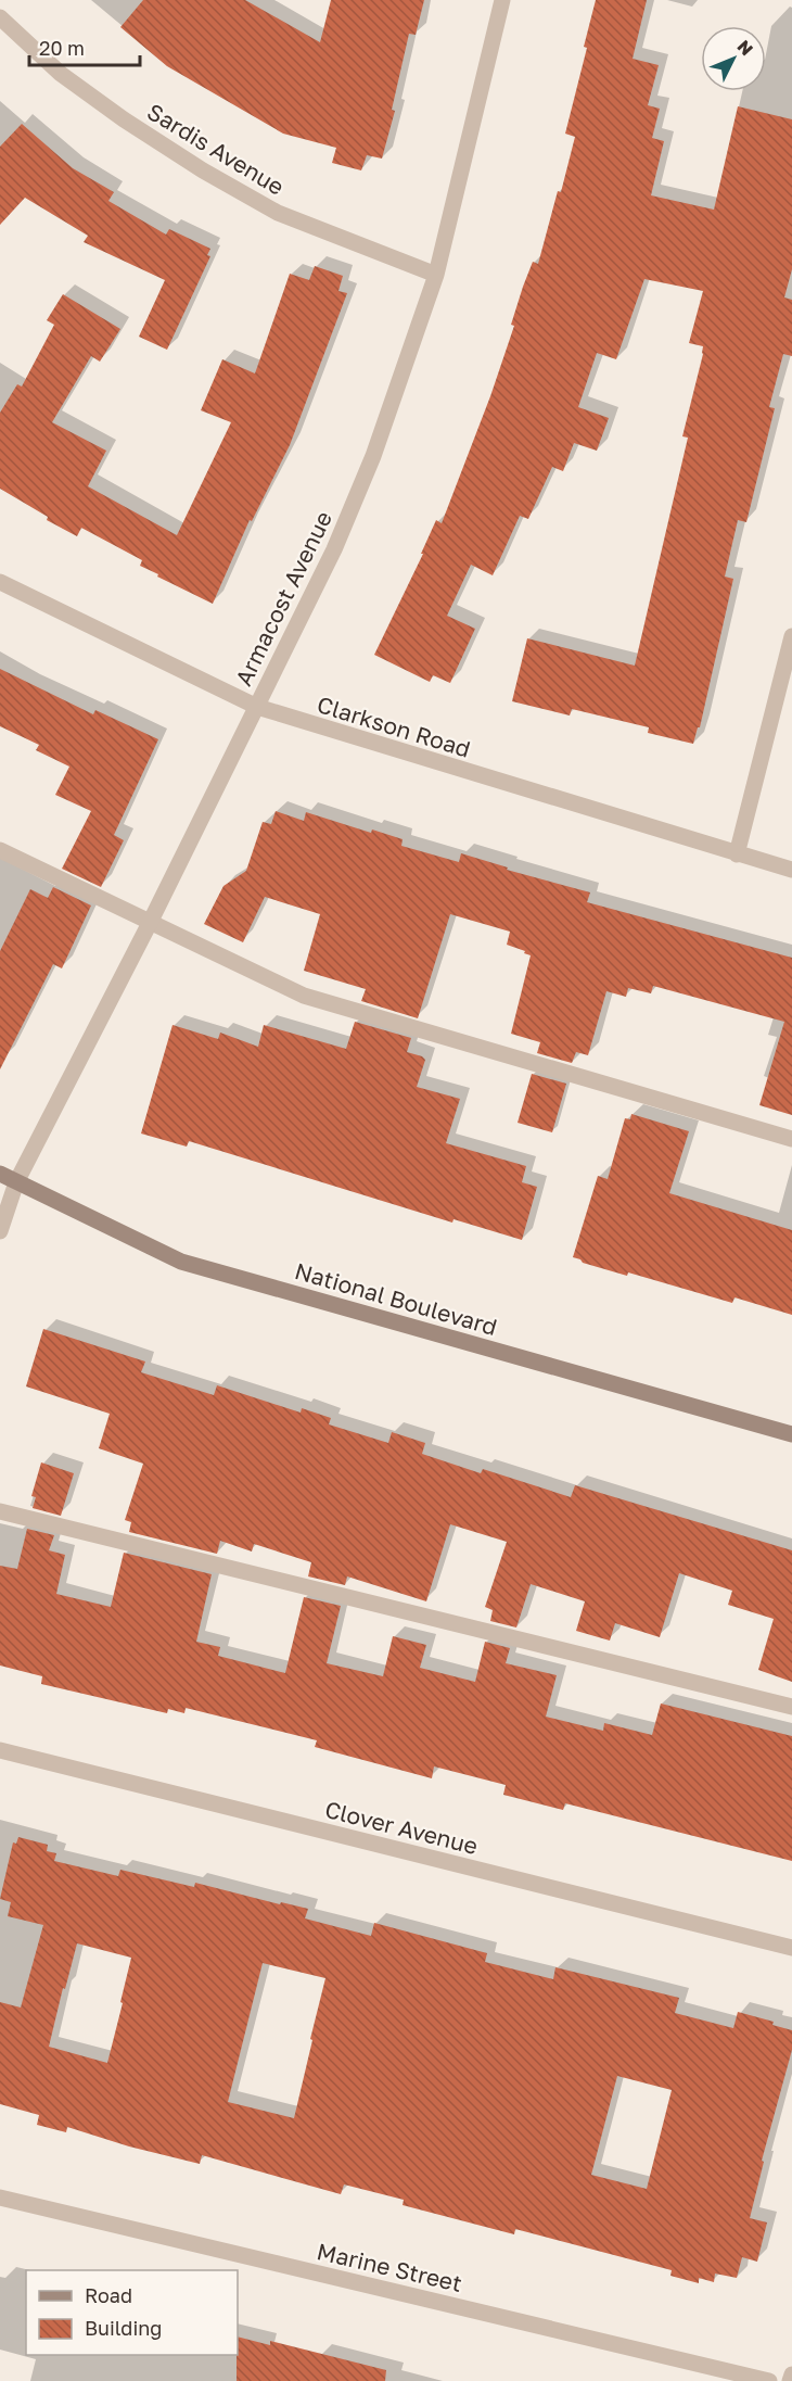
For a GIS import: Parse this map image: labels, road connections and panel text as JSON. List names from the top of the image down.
{
  "streets": {
    "main road": ["National Boulevard"],
    "street": [
      "Sardis Avenue",
      "Armacost Avenue",
      "Clarkson Road",
      "Clover Avenue",
      "Marine Street"
    ]
  },
  "crossings": [
    ["Sardis Avenue", "Armacost Avenue"],
    ["Armacost Avenue", "Clarkson Road"],
    ["Armacost Avenue", "National Boulevard"]
  ],
  "legend": ["Road", "Building"],
  "scale_bar": "20 m",
  "north": "top right"
}
